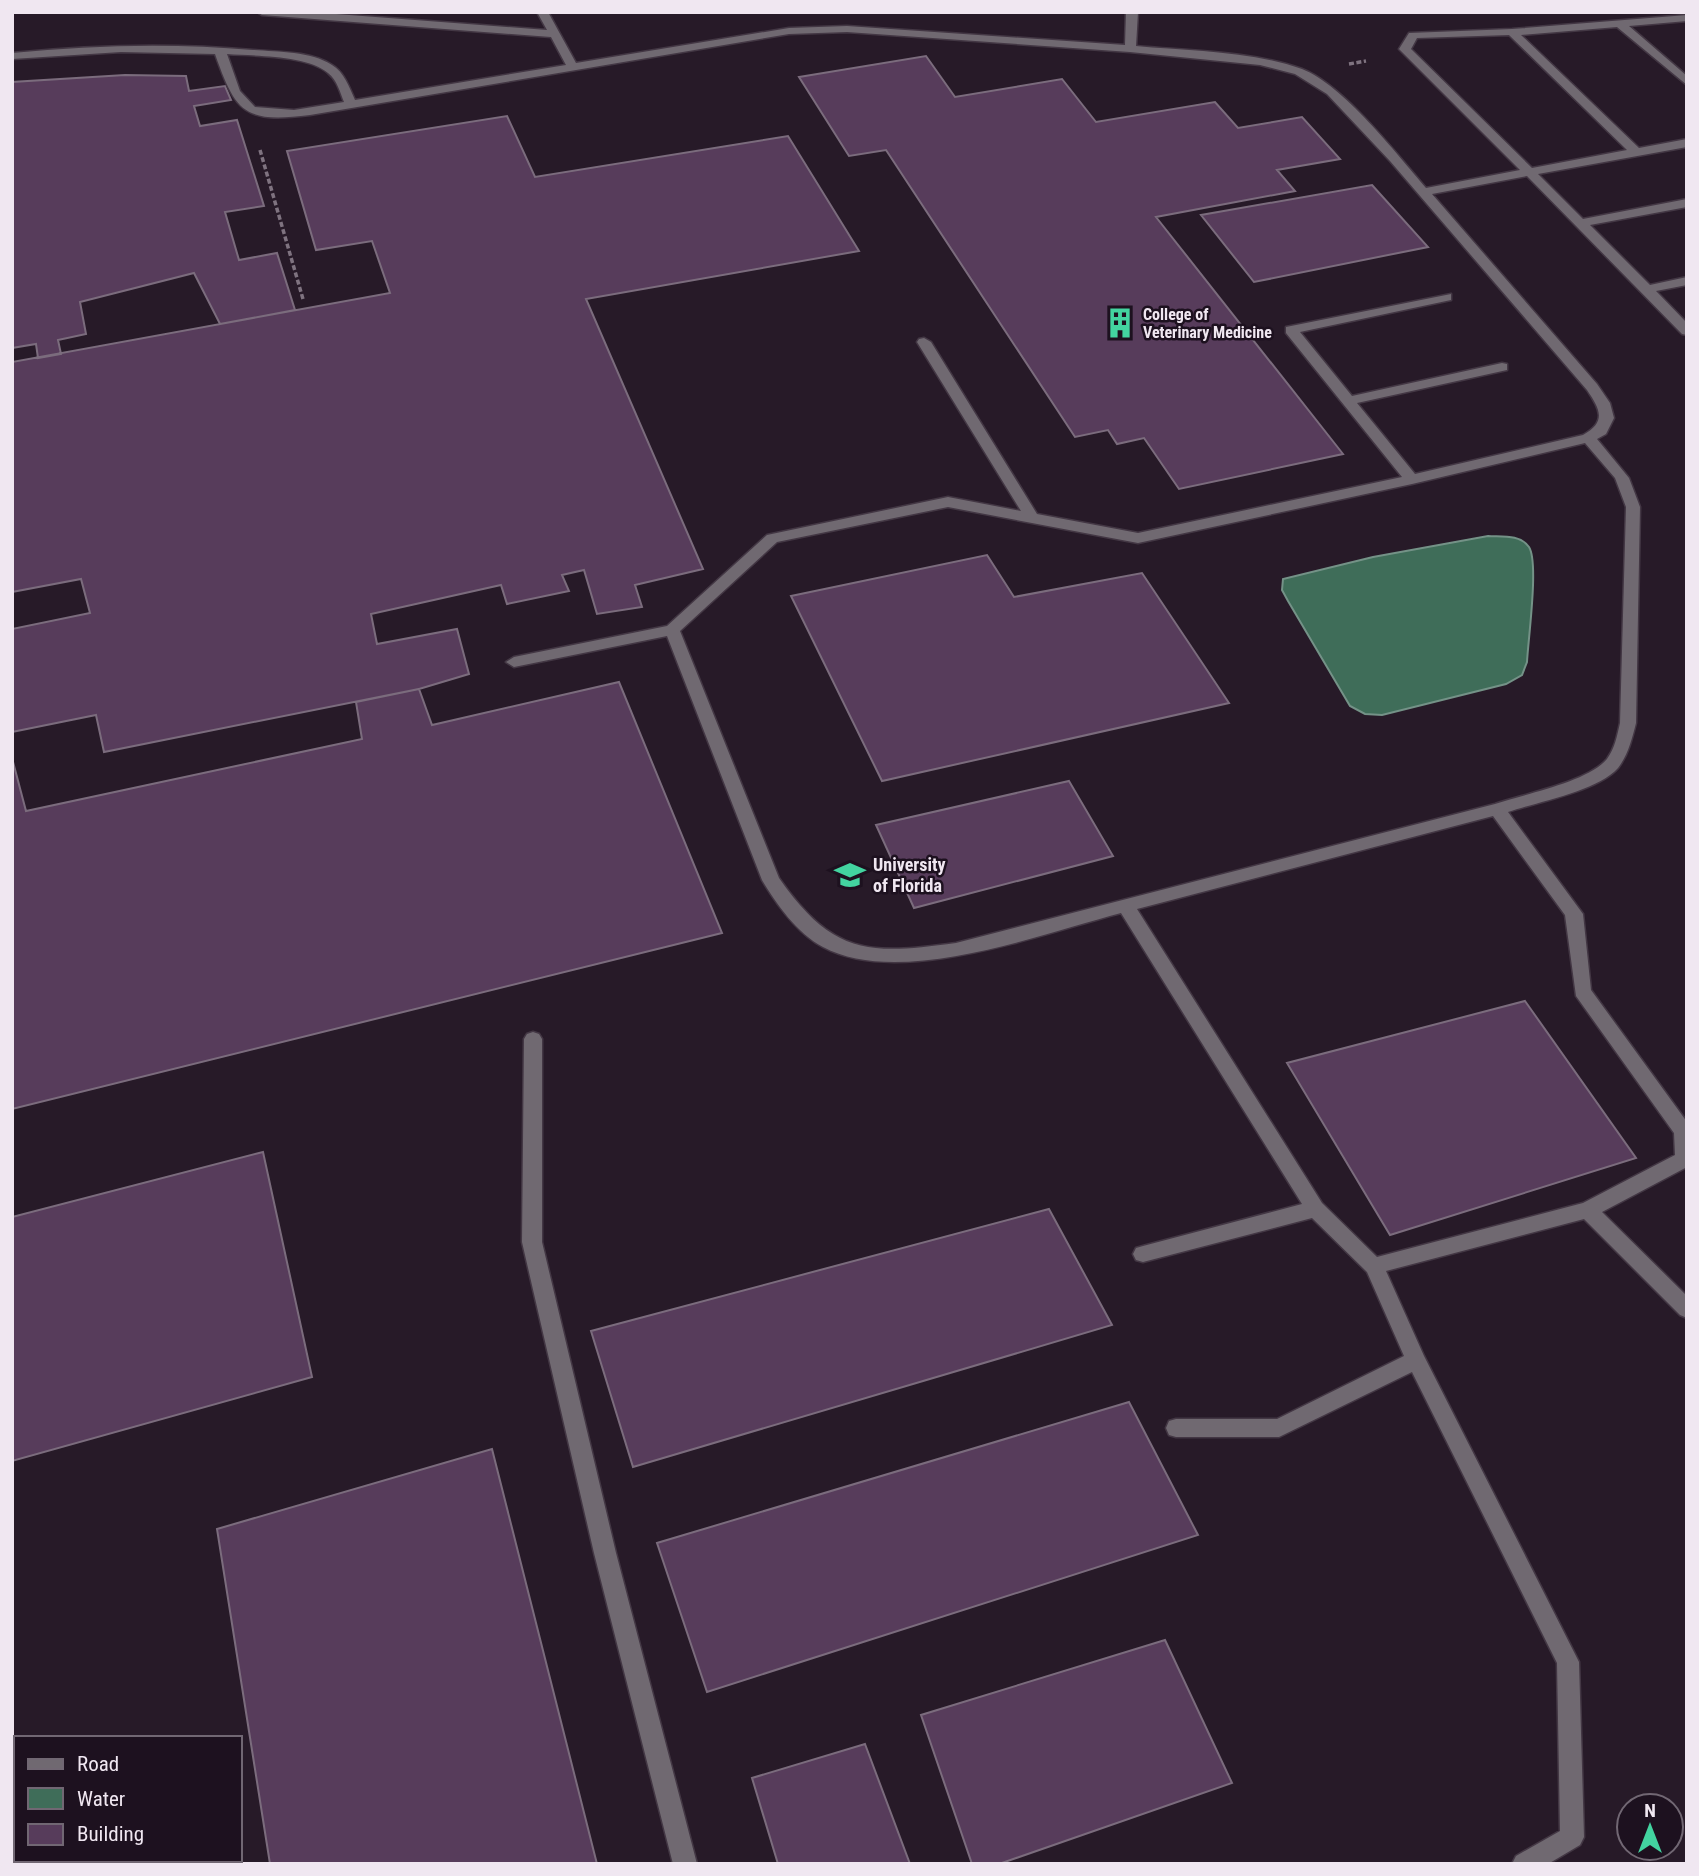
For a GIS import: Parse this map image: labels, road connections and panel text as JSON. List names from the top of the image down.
{
  "places": {
    "building": ["College of Veterinary Medicine"],
    "school or university": ["University of Florida"]
  },
  "legend": ["Road", "Water", "Building"],
  "north": "top"
}
